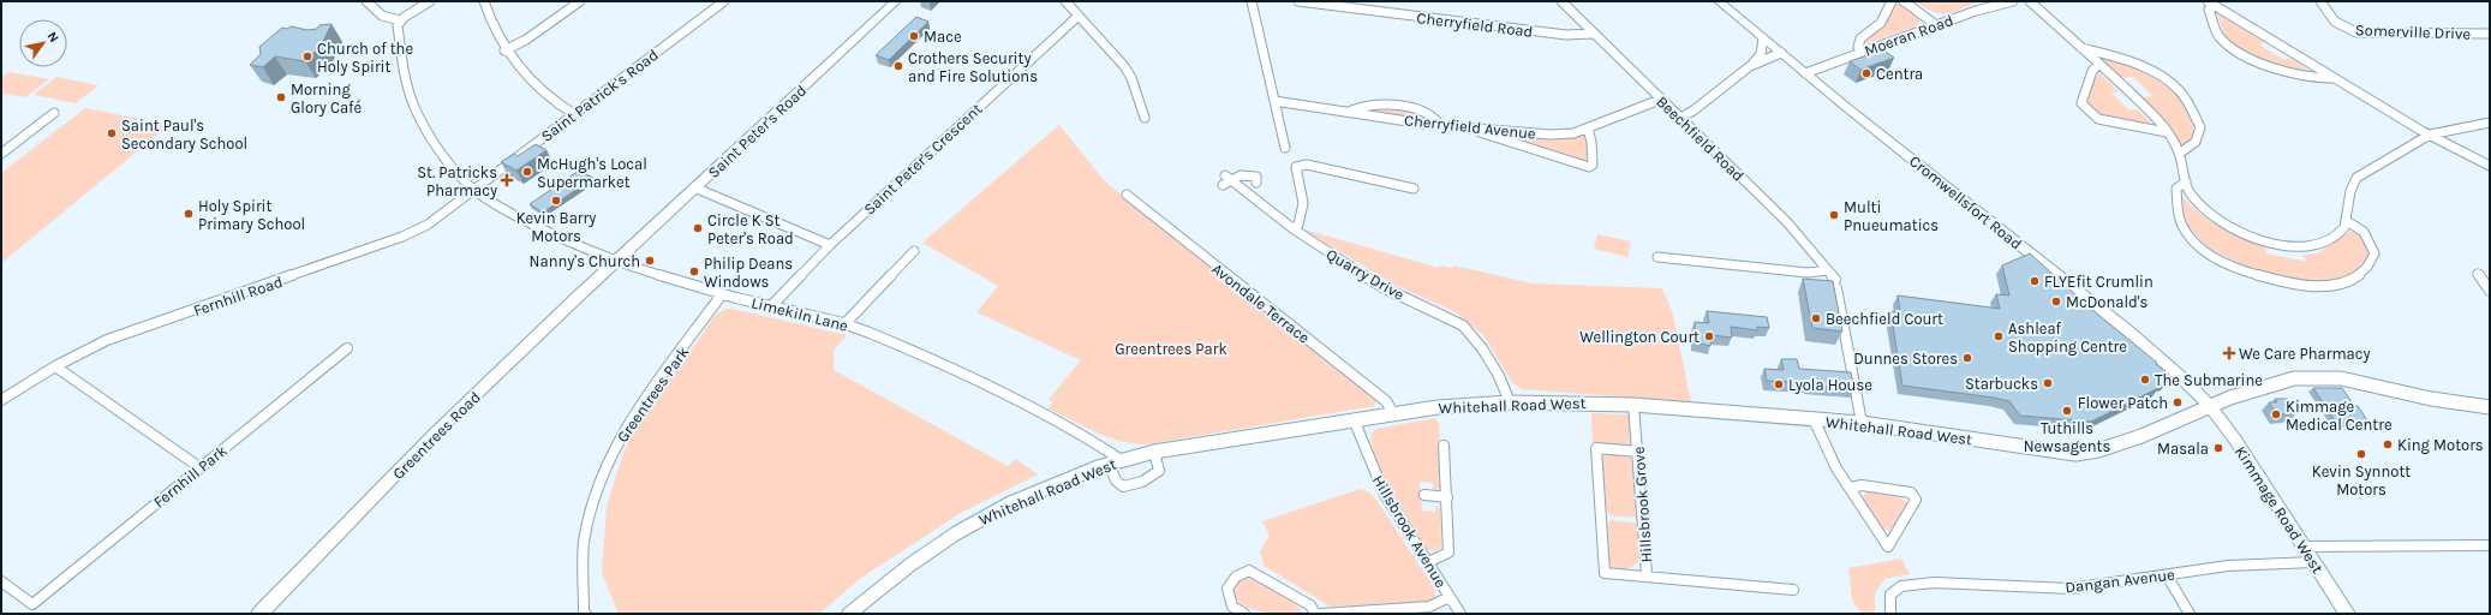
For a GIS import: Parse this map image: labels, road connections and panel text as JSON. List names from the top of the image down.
{
  "streets": {
    "main road": [
      "Saint Peter's Road",
      "Cromwellsfort Road",
      "Greentrees Road",
      "Kimmage Road West"
    ],
    "street": [
      "Cherryfield Road",
      "Somerville Drive",
      "Moeran Road",
      "Saint Patrick's Road",
      "Cherryfield Avenue",
      "Beechfield Road",
      "Saint Peter's Crescent",
      "Quarry Drive",
      "Fernhill Road",
      "Avondale Terrace",
      "Limekiln Lane",
      "Greentrees Park",
      "Whitehall Road West",
      "Fernhill Park",
      "Hillsbrook Grove",
      "Hillsbrook Avenue",
      "Dangan Avenue"
    ]
  },
  "crossings": [
    ["Cherryfield Road", "Beechfield Road"],
    ["Moeran Road", "Cromwellsfort Road"],
    ["Saint Patrick's Road", "Fernhill Road"],
    ["Saint Patrick's Road", "Limekiln Lane"],
    ["Cherryfield Avenue", "Beechfield Road"],
    ["Saint Peter's Road", "Limekiln Lane"],
    ["Saint Peter's Road", "Greentrees Road"],
    ["Beechfield Road", "Whitehall Road West"],
    ["Saint Peter's Crescent", "Limekiln Lane"],
    ["Cromwellsfort Road", "Whitehall Road West"],
    ["Cromwellsfort Road", "Kimmage Road West"],
    ["Quarry Drive", "Whitehall Road West"],
    ["Fernhill Road", "Limekiln Lane"],
    ["Avondale Terrace", "Whitehall Road West"],
    ["Limekiln Lane", "Greentrees Park"],
    ["Limekiln Lane", "Whitehall Road West"],
    ["Limekiln Lane", "Greentrees Road"],
    ["Whitehall Road West", "Hillsbrook Grove"],
    ["Whitehall Road West", "Kimmage Road West"],
    ["Whitehall Road West", "Hillsbrook Avenue"],
    ["Kimmage Road West", "Dangan Avenue"]
  ],
  "parks": ["Greentrees Park"],
  "places": {
    "other": [
      "Mace",
      "Church of the Holy Spirit",
      "Crothers Security and Fire Solutions",
      "Centra",
      "Morning Glory Café",
      "Saint Paul's Secondary School",
      "McHugh's Local Supermarket",
      "Kevin Barry Motors",
      "Holy Spirit Primary School",
      "Multi Pnueumatics",
      "Circle K St Peter's Road",
      "Nanny's Church",
      "Philip Deans Windows",
      "FLYEfit Crumlin",
      "McDonald's",
      "Beechfield Court",
      "Wellington Court",
      "Ashleaf Shopping Centre",
      "Dunnes Stores",
      "The Submarine",
      "Starbucks",
      "Lyola House",
      "Flower Patch",
      "Tuthills Newsagents",
      "Kimmage Medical Centre",
      "King Motors",
      "Masala",
      "Kevin Synnott Motors"
    ],
    "health": ["St. Patricks Pharmacy", "We Care Pharmacy"]
  },
  "north": "top right"
}
